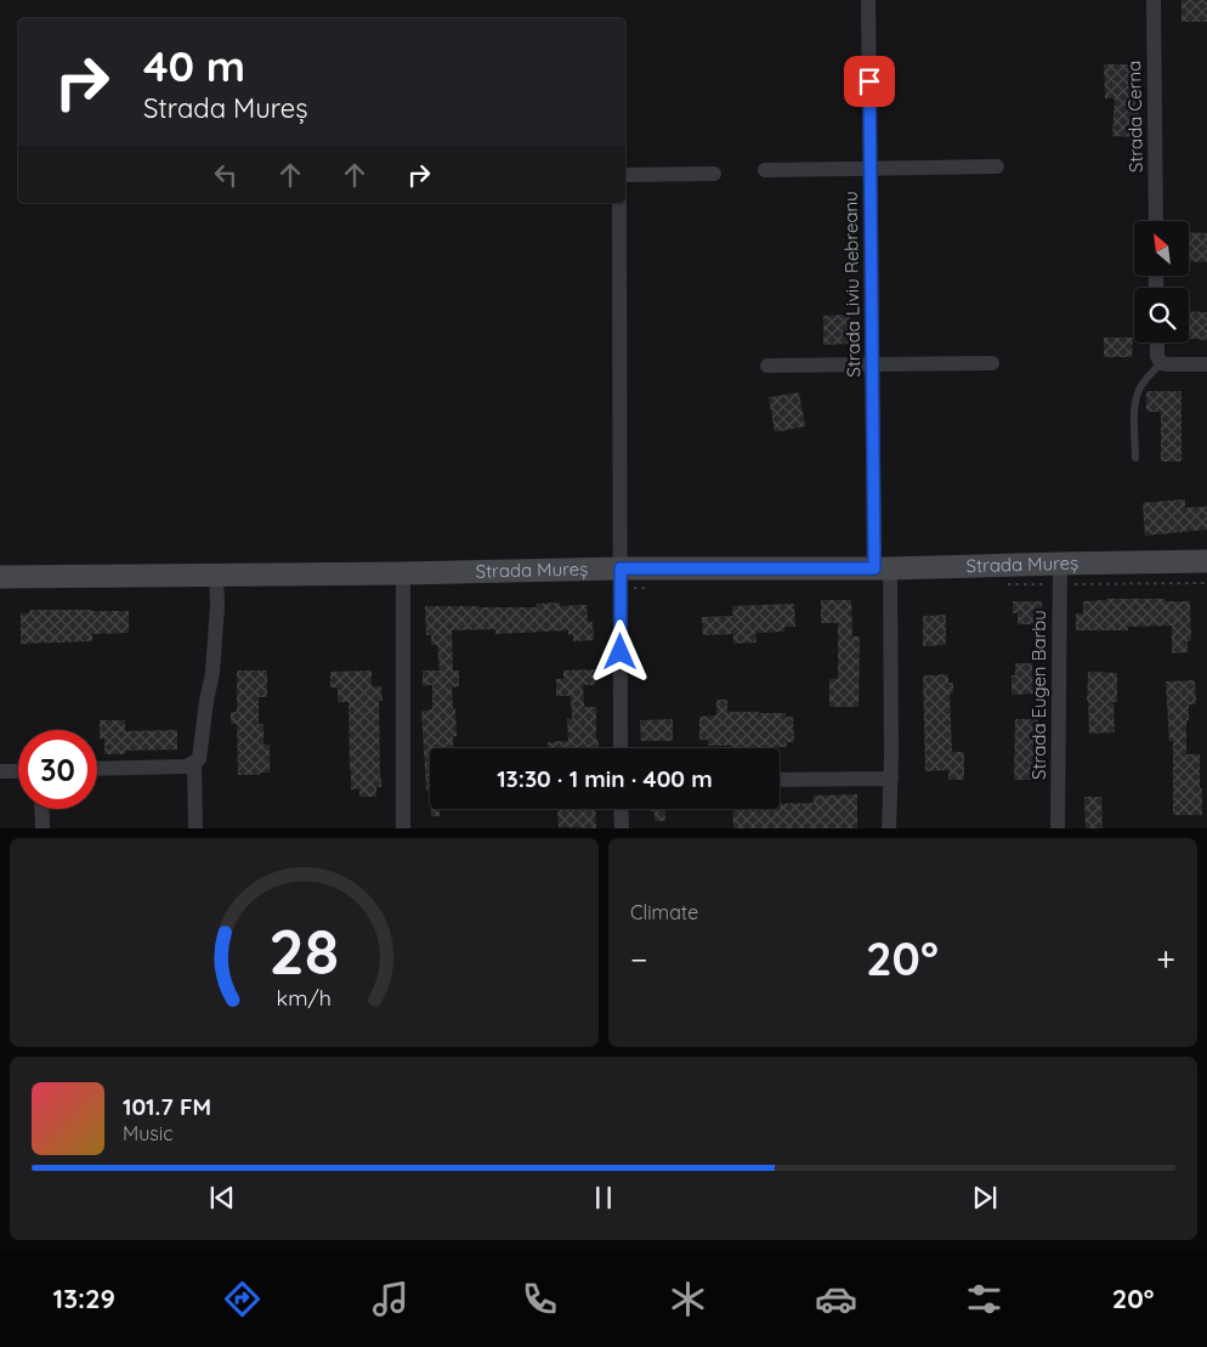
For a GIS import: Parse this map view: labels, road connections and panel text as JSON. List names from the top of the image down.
{
  "streets": {
    "street": [
      "Strada Cerna",
      "Strada Liviu Rebreanu",
      "Strada Mureș",
      "Strada Eugen Barbu"
    ]
  },
  "crossings": [
    ["Strada Liviu Rebreanu", "Strada Mureș"],
    ["Strada Mureș", "Strada Eugen Barbu"]
  ],
  "north": "top left",
  "page": {
    "turn": ["40 m", "Strada Mureș"],
    "limit": "30",
    "trip": "13:30 · 1 min · 400 m",
    "tile": "Climate",
    "heat": ["−", "20°", "+"],
    "song": ["101.7 FM", "Music"],
    "tabs": ["13:29", "20°"],
    "gauge": ["28", "km/h"]
  }
}
